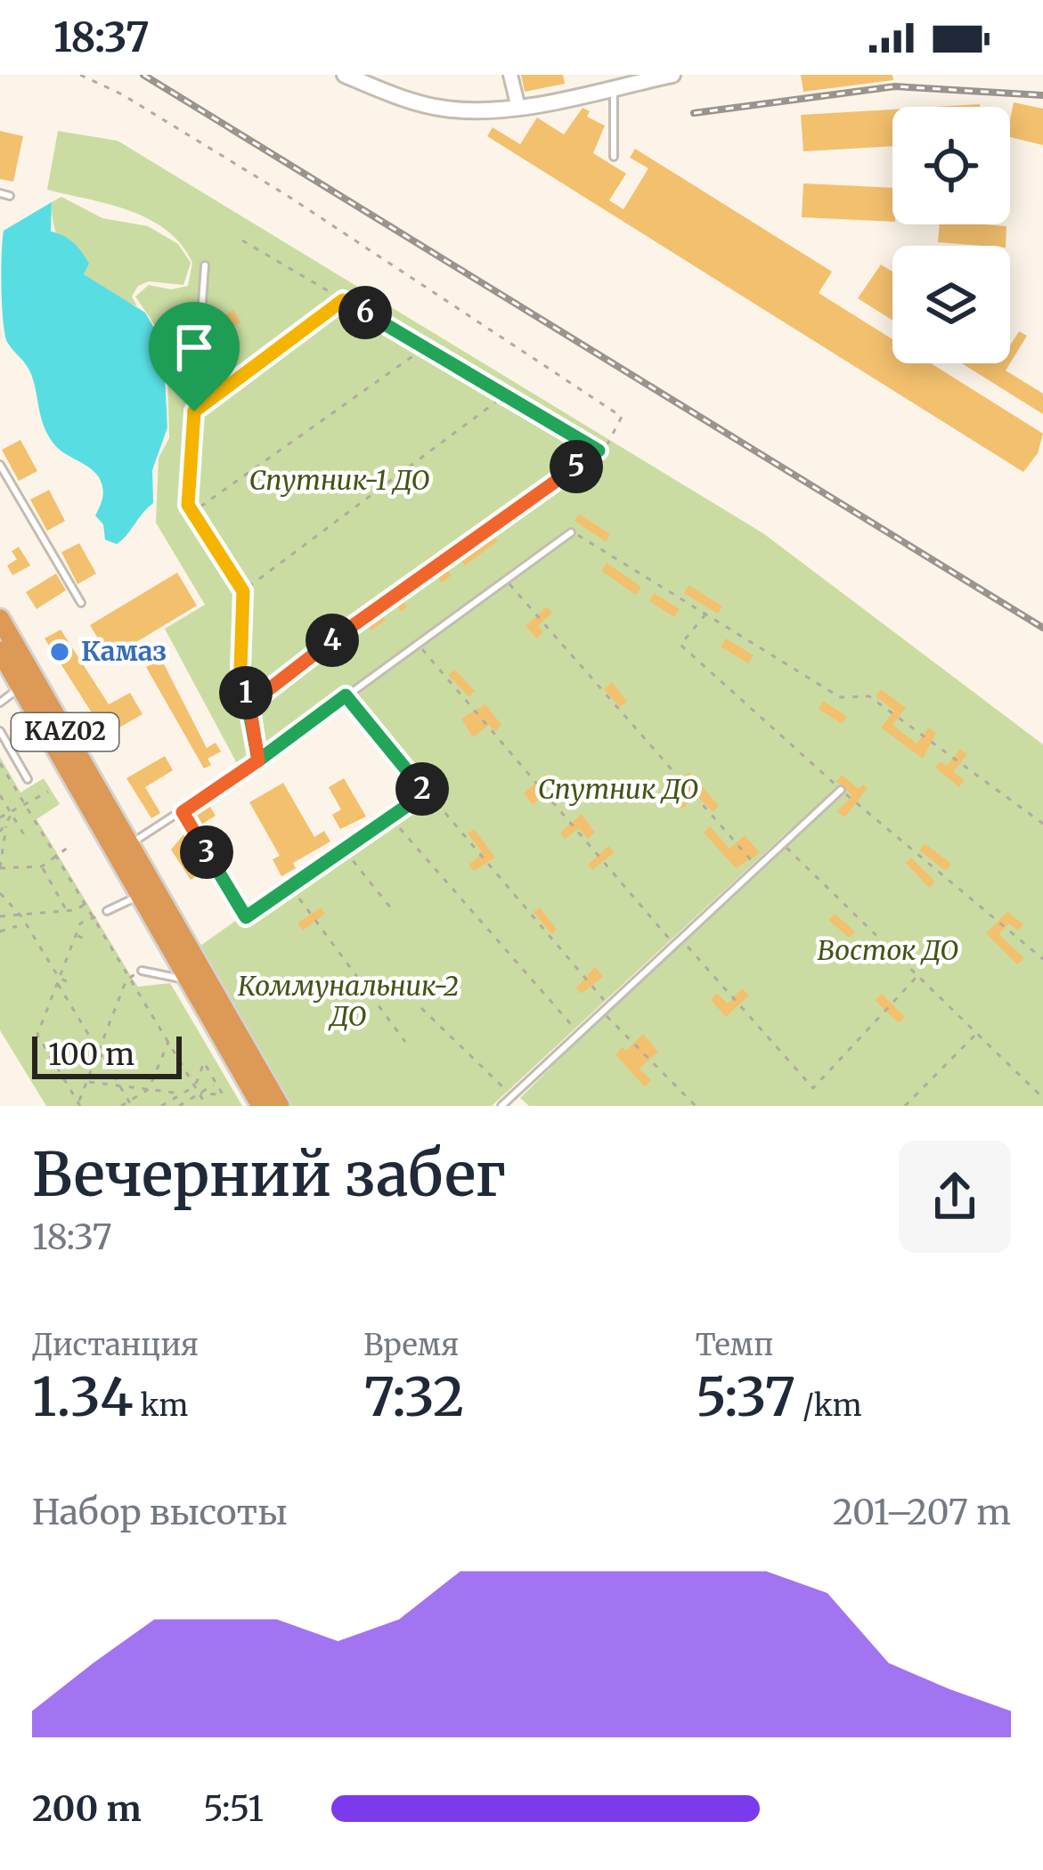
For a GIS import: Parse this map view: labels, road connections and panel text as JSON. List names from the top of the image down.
{
  "streets": {
    "highway": ["KAZ02"]
  },
  "parks": [
    "Спутник-1 ДО",
    "Спутник ДО",
    "Восток ДО",
    "Коммунальник-2 ДО"
  ],
  "places": ["Камаз"],
  "scale_bar": "100 m",
  "page": {
    "status": "18:37",
    "pins": [
      "6",
      "5",
      "4",
      "1",
      "2",
      "3"
    ],
    "scale": "100 m",
    "heading": ["Вечерний забег", "18:37"],
    "stats": [
      ["Дистанция", "1.34 km"],
      ["Время", "7:32"],
      ["Темп", "5:37 /km"]
    ],
    "chart": ["Набор высоты", "201–207 m"],
    "list": [
      {
        "name": "200 m",
        "note": "5:51"
      }
    ]
  }
}
